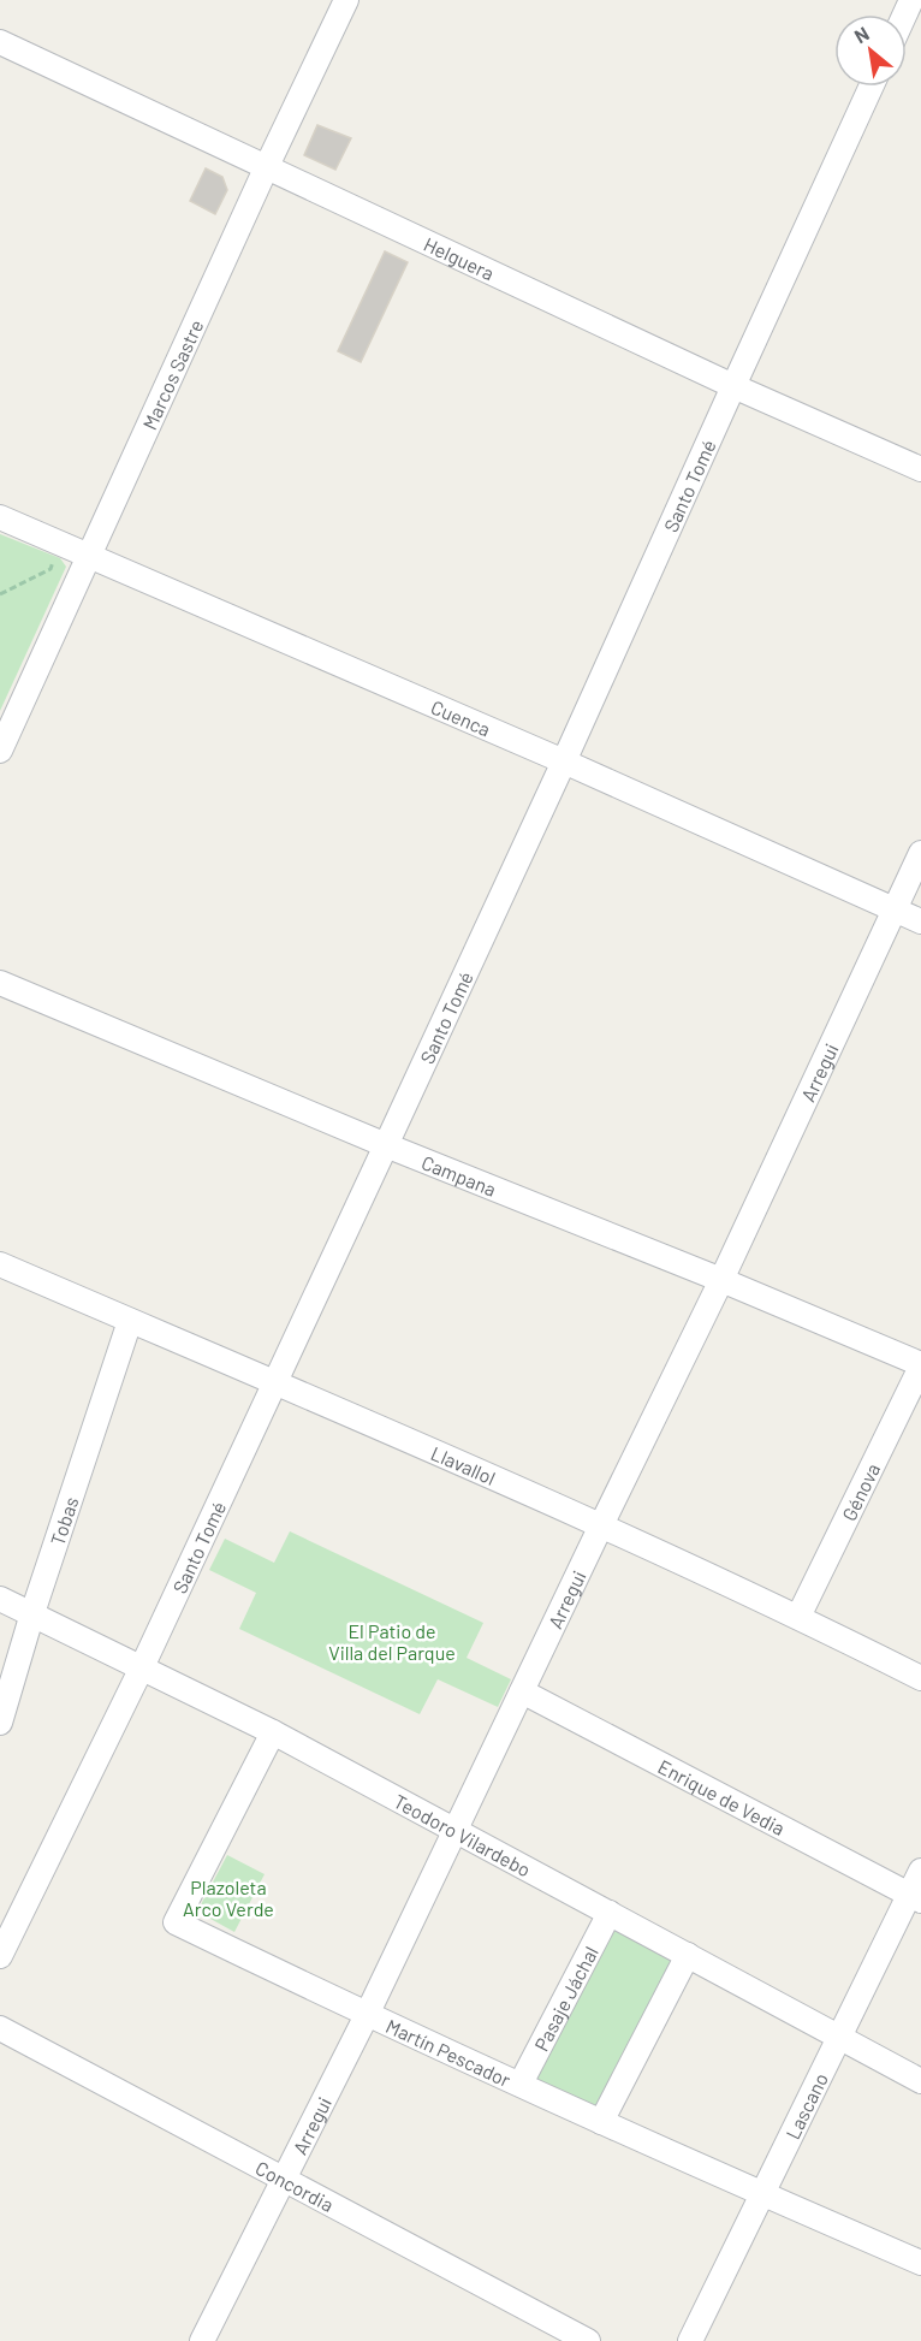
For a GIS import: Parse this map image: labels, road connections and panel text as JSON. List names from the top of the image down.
{
  "streets": {
    "street": [
      "Helguera",
      "Marcos Sastre",
      "Santo Tomé",
      "Cuenca",
      "Arregui",
      "Campana",
      "Llavallol",
      "Génova",
      "Tobas",
      "Enrique de Vedia",
      "Teodoro Vilardebo",
      "Pasaje Jáchal",
      "Martín Pescador",
      "Lascano",
      "Concordia"
    ]
  },
  "crossings": [
    ["Helguera", "Marcos Sastre"],
    ["Helguera", "Santo Tomé"],
    ["Marcos Sastre", "Cuenca"],
    ["Santo Tomé", "Cuenca"],
    ["Santo Tomé", "Campana"],
    ["Santo Tomé", "Llavallol"],
    ["Santo Tomé", "Teodoro Vilardebo"],
    ["Cuenca", "Arregui"],
    ["Arregui", "Campana"],
    ["Arregui", "Llavallol"],
    ["Arregui", "Enrique de Vedia"],
    ["Arregui", "Teodoro Vilardebo"],
    ["Arregui", "Martín Pescador"],
    ["Arregui", "Concordia"],
    ["Campana", "Génova"],
    ["Llavallol", "Génova"],
    ["Llavallol", "Tobas"],
    ["Tobas", "Teodoro Vilardebo"],
    ["Enrique de Vedia", "Lascano"],
    ["Teodoro Vilardebo", "Pasaje Jáchal"],
    ["Teodoro Vilardebo", "Martín Pescador"],
    ["Teodoro Vilardebo", "Lascano"],
    ["Pasaje Jáchal", "Martín Pescador"],
    ["Martín Pescador", "Lascano"]
  ],
  "parks": ["El Patio de Villa del Parque", "Plazoleta Arco Verde"],
  "north": "top left"
}
